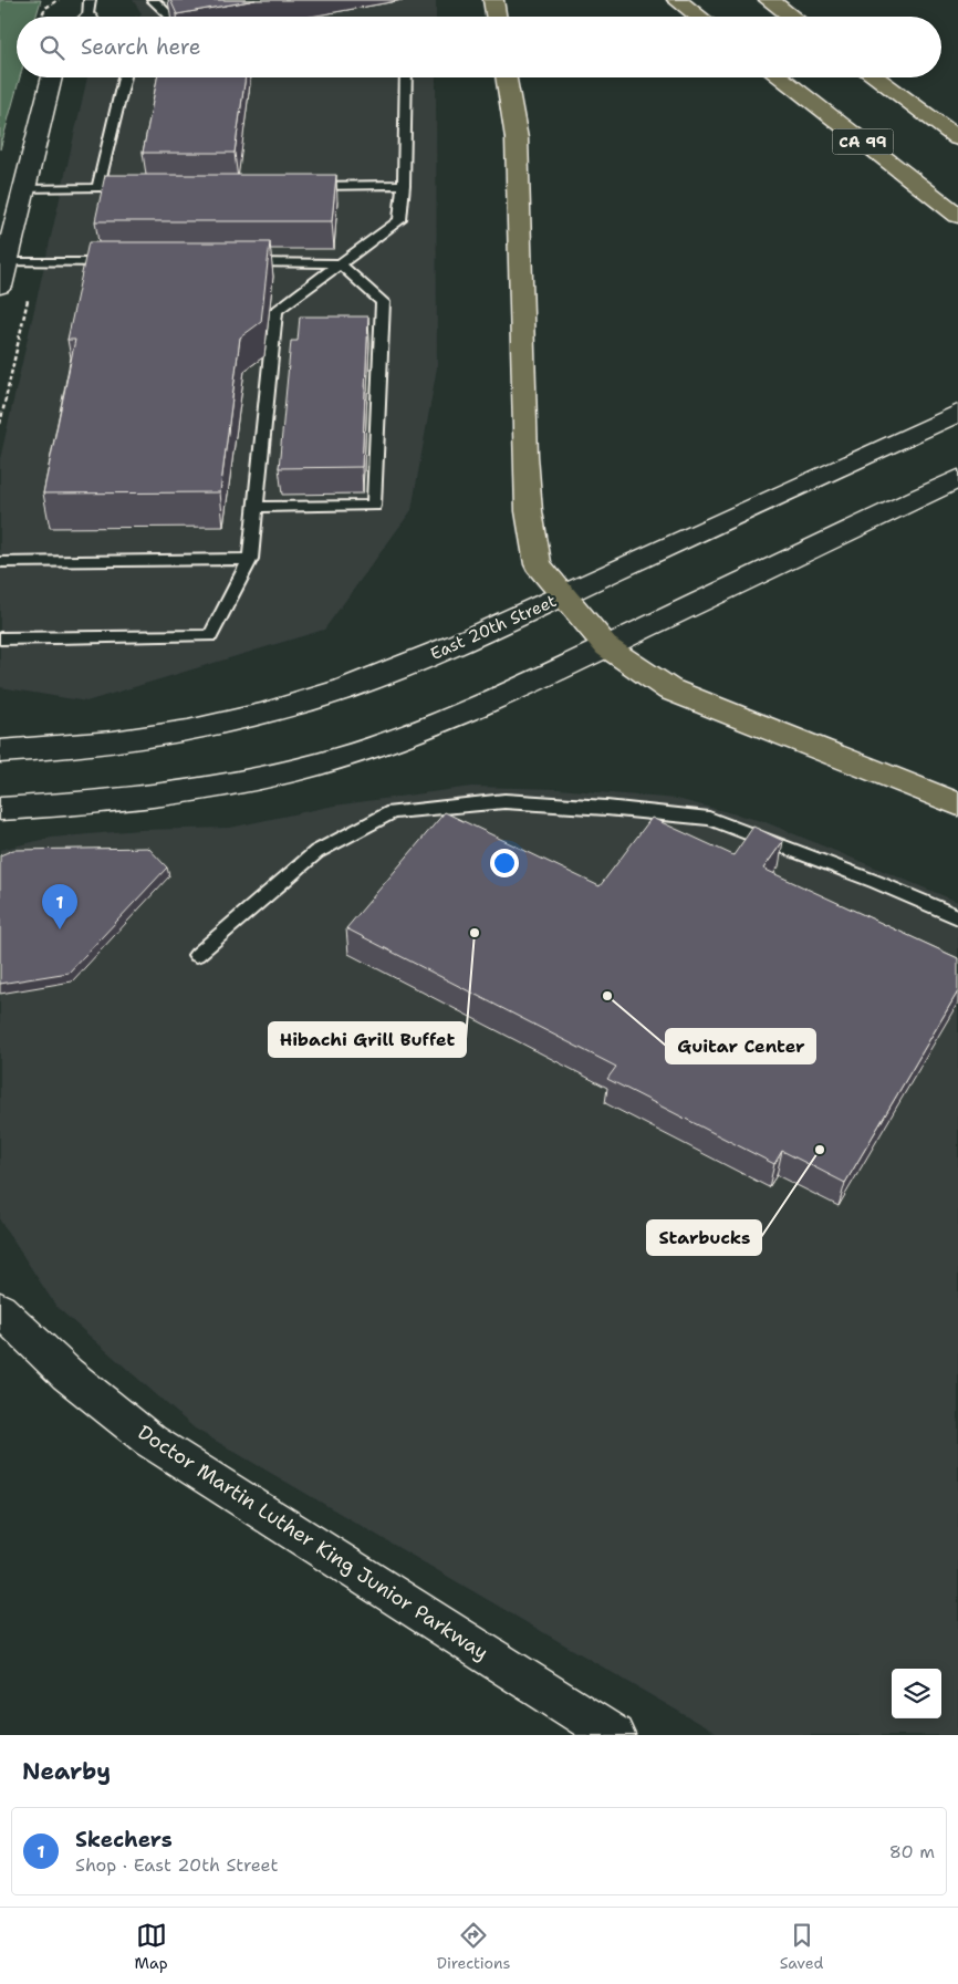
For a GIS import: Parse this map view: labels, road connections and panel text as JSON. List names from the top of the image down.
{
  "streets": {
    "highway": ["CA 99"],
    "street": ["East 20th Street", "Doctor Martin Luther King Junior Parkway"]
  },
  "places": ["Hibachi Grill Buffet", "Guitar Center", "Starbucks"],
  "page": {
    "search": "Search here",
    "pins": "1",
    "heading": "Nearby",
    "list": [
      {
        "mark": "1",
        "name": "Skechers",
        "note": "Shop · East 20th Street",
        "value": "80 m"
      }
    ],
    "nav": ["Map", "Directions", "Saved"]
  }
}
